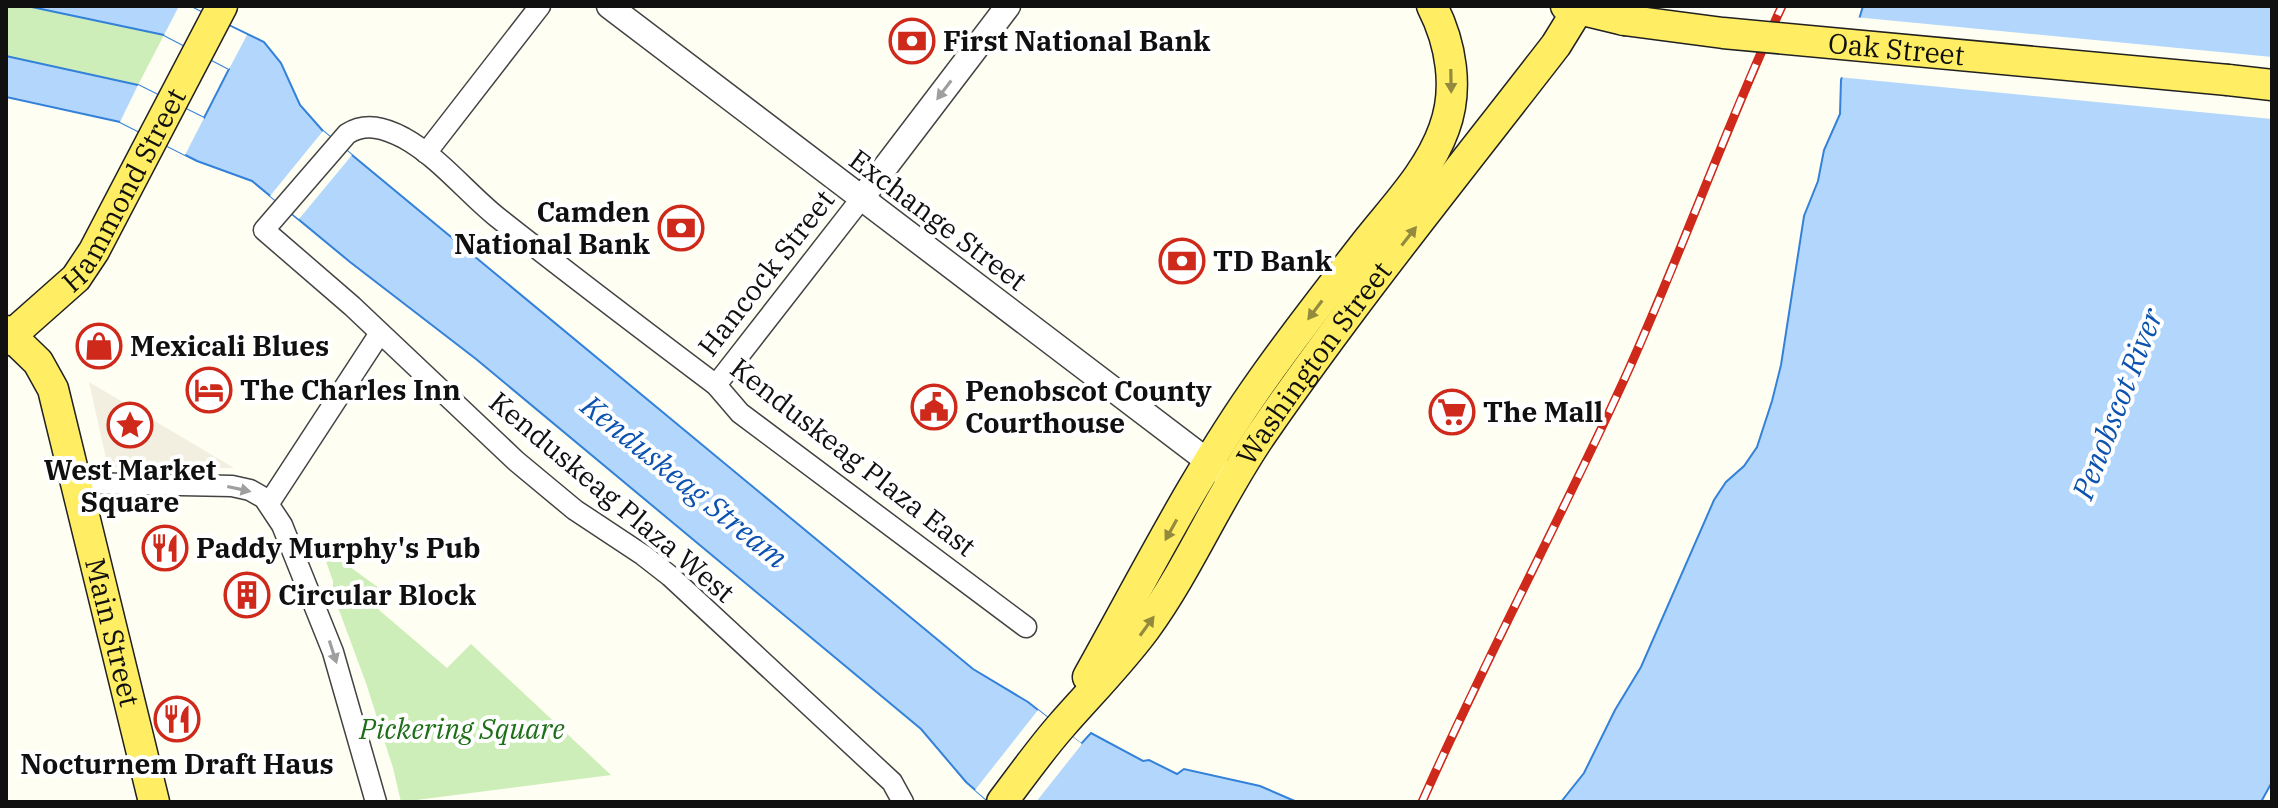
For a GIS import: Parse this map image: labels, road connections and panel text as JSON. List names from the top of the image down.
{
  "streets": {
    "main road": [
      "Oak Street",
      "Hammond Street",
      "Washington Street",
      "Main Street"
    ],
    "street": [
      "Exchange Street",
      "Hancock Street",
      "Kenduskeag Plaza East",
      "Kenduskeag Plaza West"
    ]
  },
  "crossings": [
    ["Oak Street", "Washington Street"],
    ["Hammond Street", "Main Street"],
    ["Exchange Street", "Hancock Street"],
    ["Exchange Street", "Washington Street"],
    ["Hancock Street", "Kenduskeag Plaza East"],
    ["Kenduskeag Plaza East", "Kenduskeag Plaza West"]
  ],
  "one_way": ["Hancock Street"],
  "water": ["Penobscot River", "Kenduskeag Stream"],
  "parks": ["Pickering Square"],
  "places": {
    "bank": ["First National Bank", "Camden National Bank", "TD Bank"],
    "shop": ["Mexicali Blues"],
    "hotel": ["The Charles Inn"],
    "public building": ["Penobscot County Courthouse"],
    "supermarket": ["The Mall"],
    "place": ["West Market Square"],
    "restaurant": ["Paddy Murphy's Pub", "Nocturnem Draft Haus"],
    "building": ["Circular Block"]
  }
}
